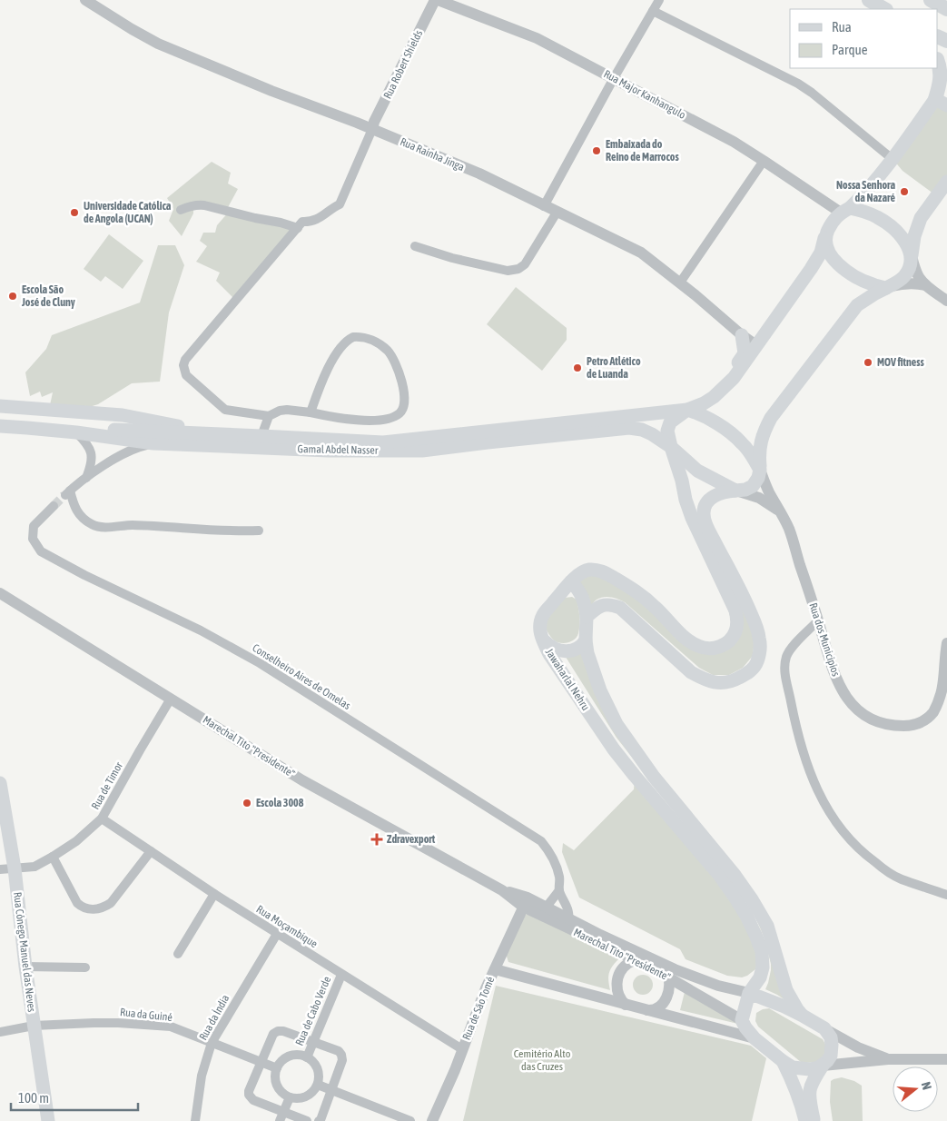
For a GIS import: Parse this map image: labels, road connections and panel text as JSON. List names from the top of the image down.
{
  "streets": {
    "main road": ["Gamal Abdel Nasser", "Jawaharlal Nehru", "Rua Cónego Manuel das Neves"],
    "street": [
      "Rua Robert Shields",
      "Rua Major Kanhangulo",
      "Rua Rainha Jinga",
      "Rua dos Municipios",
      "Conselheiro Aires de Omelas",
      "Marechal Tito \"Presidente\"",
      "Rua de Timor",
      "Rua Moçambique",
      "Rua de São Tomé",
      "Rua de Cabo Verde",
      "Rua da Guiné",
      "Rua da Índia"
    ]
  },
  "crossings": [
    ["Rua Robert Shields", "Rua Major Kanhangulo"],
    ["Rua Robert Shields", "Rua Rainha Jinga"],
    ["Gamal Abdel Nasser", "Jawaharlal Nehru"],
    ["Conselheiro Aires de Omelas", "Marechal Tito \"Presidente\""],
    ["Jawaharlal Nehru", "Marechal Tito \"Presidente\""],
    ["Marechal Tito \"Presidente\"", "Rua de Timor"],
    ["Marechal Tito \"Presidente\"", "Rua de São Tomé"],
    ["Rua de Timor", "Rua Moçambique"],
    ["Rua de Timor", "Rua Cónego Manuel das Neves"],
    ["Rua Moçambique", "Rua de São Tomé"],
    ["Rua Moçambique", "Rua de Cabo Verde"],
    ["Rua Moçambique", "Rua da Índia"],
    ["Rua Cónego Manuel das Neves", "Rua da Guiné"],
    ["Rua de Cabo Verde", "Rua da Guiné"],
    ["Rua da Guiné", "Rua da Índia"]
  ],
  "parks": ["Cemitério Alto das Cruzes"],
  "places": {
    "other": [
      "Embaixada do Reino de Marrocos",
      "Nossa Senhora da Nazaré",
      "Universidade Católica de Angola (UCAN)",
      "Escola São José de Cluny",
      "MOV fitness",
      "Petro Atlético de Luanda",
      "Escola 3008"
    ],
    "health": ["Zdravexport"]
  },
  "legend": ["Rua", "Parque"],
  "scale_bar": "100 m",
  "north": "right"
}
